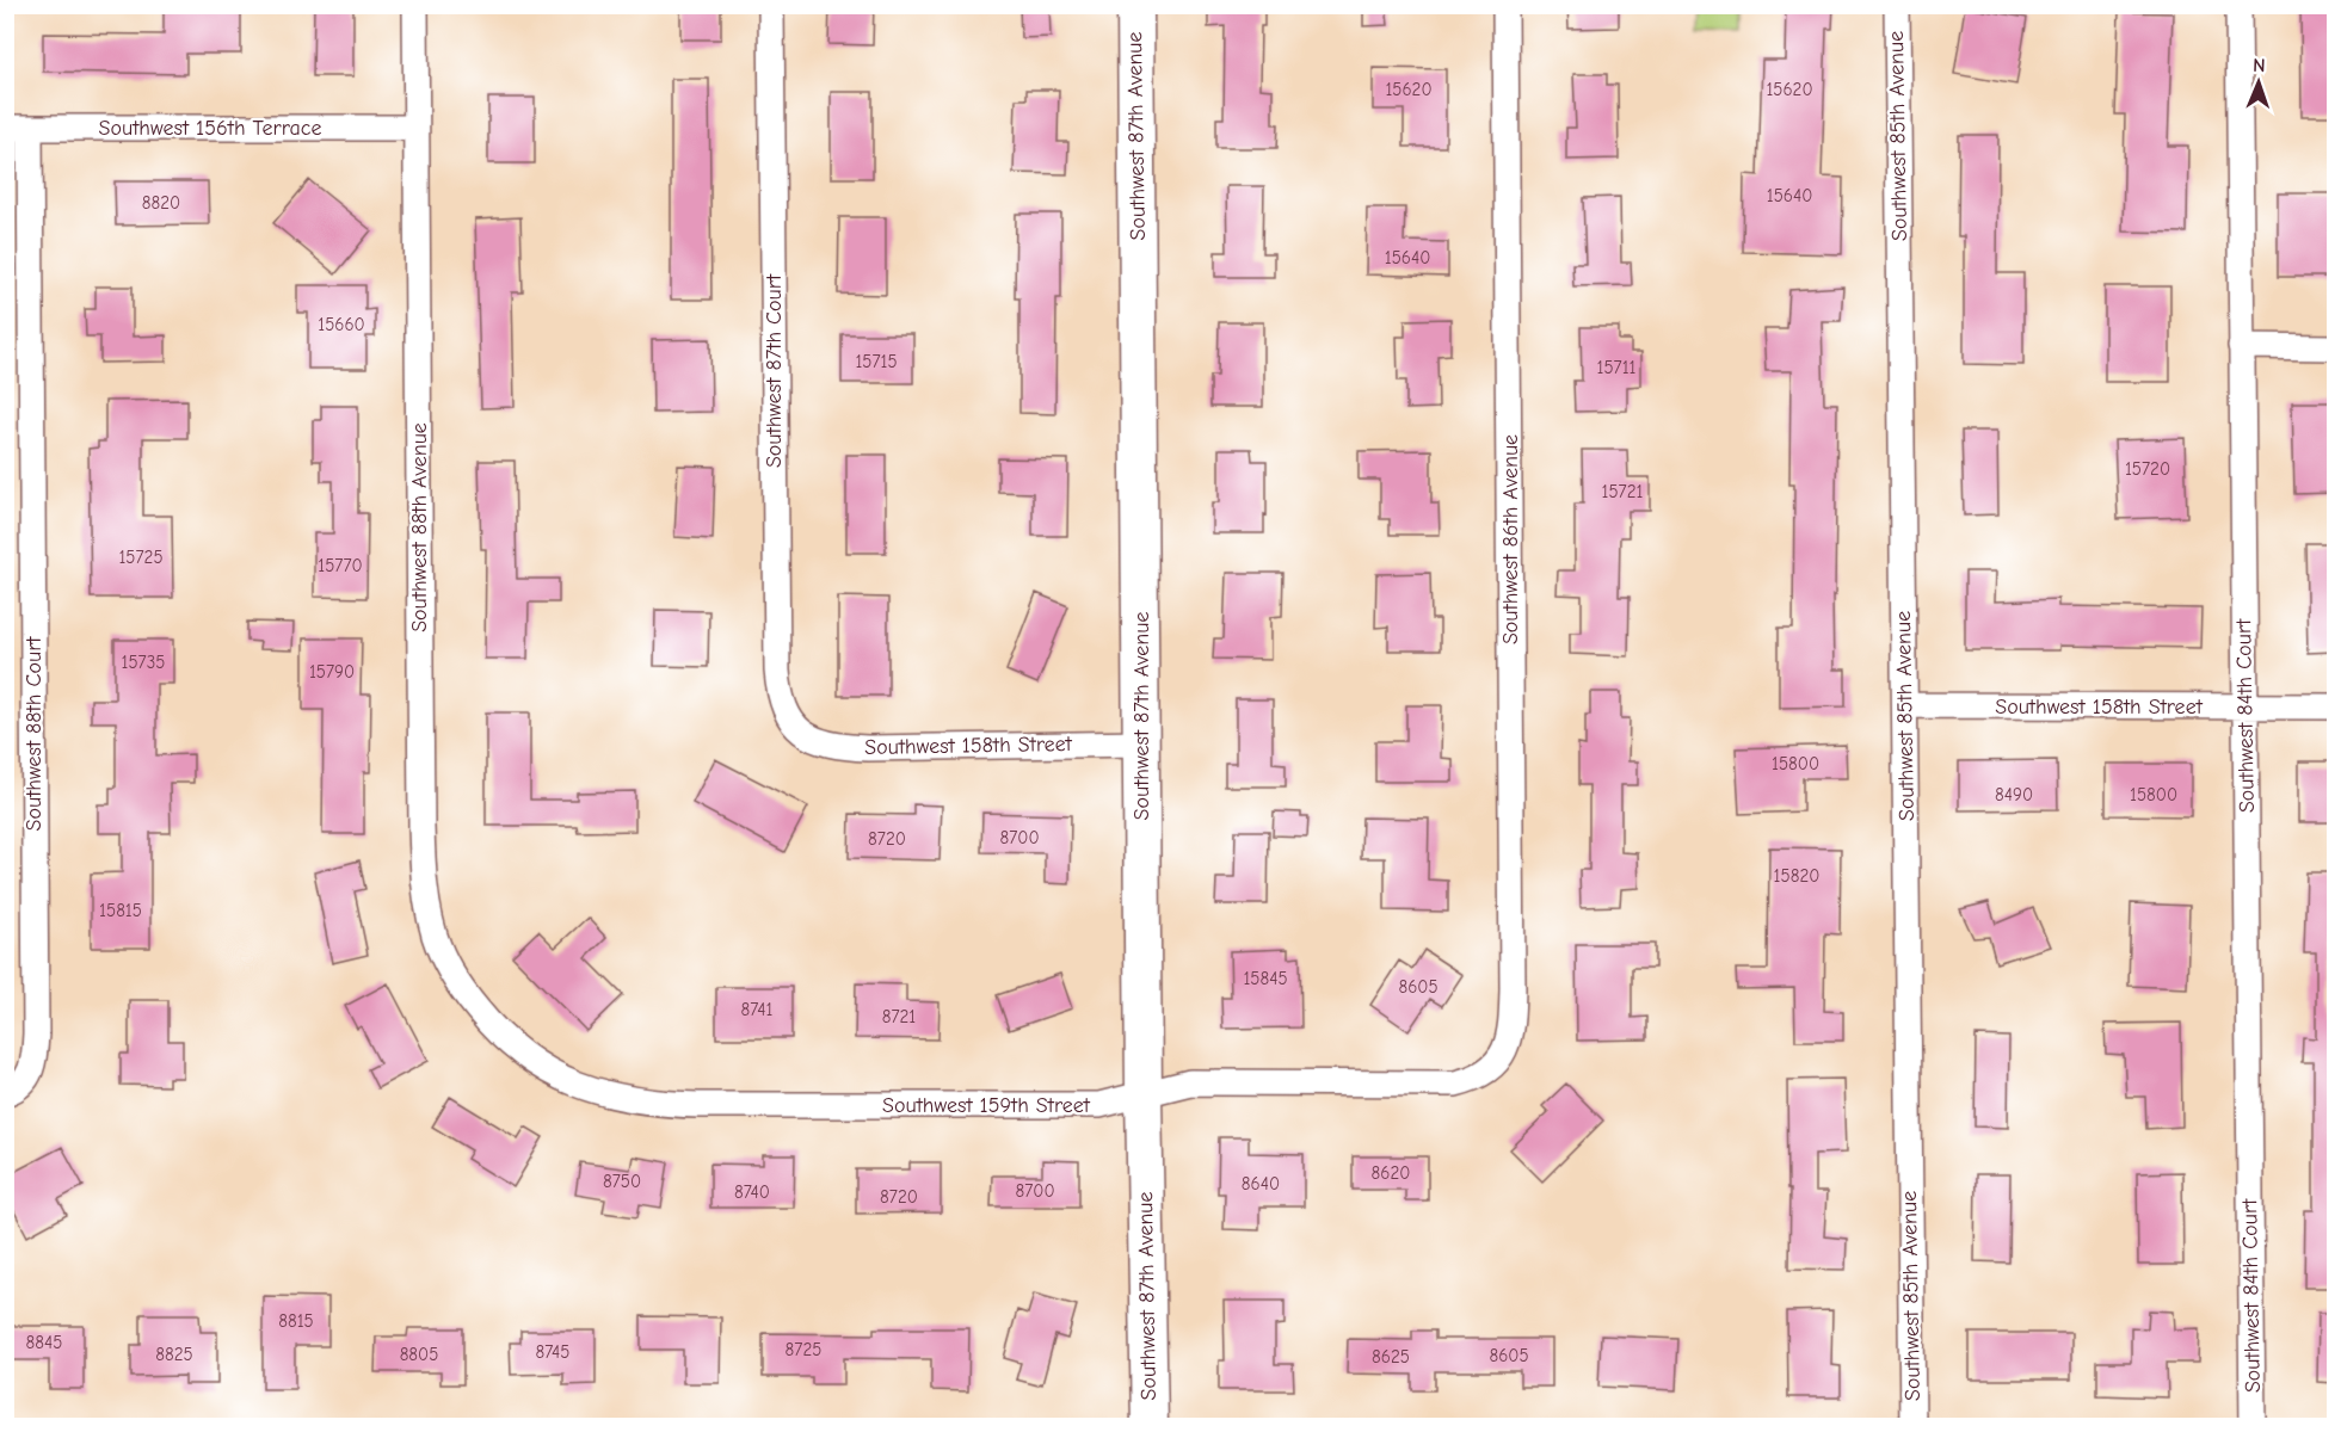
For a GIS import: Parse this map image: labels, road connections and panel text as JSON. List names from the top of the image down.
{
  "streets": {
    "street": [
      "Southwest 156th Terrace",
      "Southwest 87th Avenue",
      "Southwest 85th Avenue",
      "Southwest 87th Court",
      "Southwest 88th Avenue",
      "Southwest 86th Avenue",
      "Southwest 158th Street",
      "Southwest 84th Court",
      "Southwest 88th Court",
      "Southwest 159th Street"
    ]
  },
  "crossings": [
    ["Southwest 156th Terrace", "Southwest 88th Avenue"],
    ["Southwest 156th Terrace", "Southwest 88th Court"],
    ["Southwest 87th Avenue", "Southwest 158th Street"],
    ["Southwest 87th Avenue", "Southwest 159th Street"],
    ["Southwest 85th Avenue", "Southwest 158th Street"],
    ["Southwest 87th Court", "Southwest 158th Street"],
    ["Southwest 88th Avenue", "Southwest 159th Street"],
    ["Southwest 86th Avenue", "Southwest 159th Street"],
    ["Southwest 158th Street", "Southwest 84th Court"]
  ],
  "house_numbers": [
    "15620",
    "15620",
    "15640",
    "8820",
    "15640",
    "15660",
    "15715",
    "15711",
    "15720",
    "15721",
    "15725",
    "15770",
    "15735",
    "15790",
    "15800",
    "8490",
    "15800",
    "8700",
    "8720",
    "15820",
    "15815",
    "15845",
    "8605",
    "8741",
    "8721",
    "8620",
    "8750",
    "8640",
    "8700",
    "8740",
    "8720",
    "8815",
    "8845",
    "8725",
    "8745",
    "8825",
    "8805",
    "8605",
    "8625"
  ],
  "north": "top"
}
